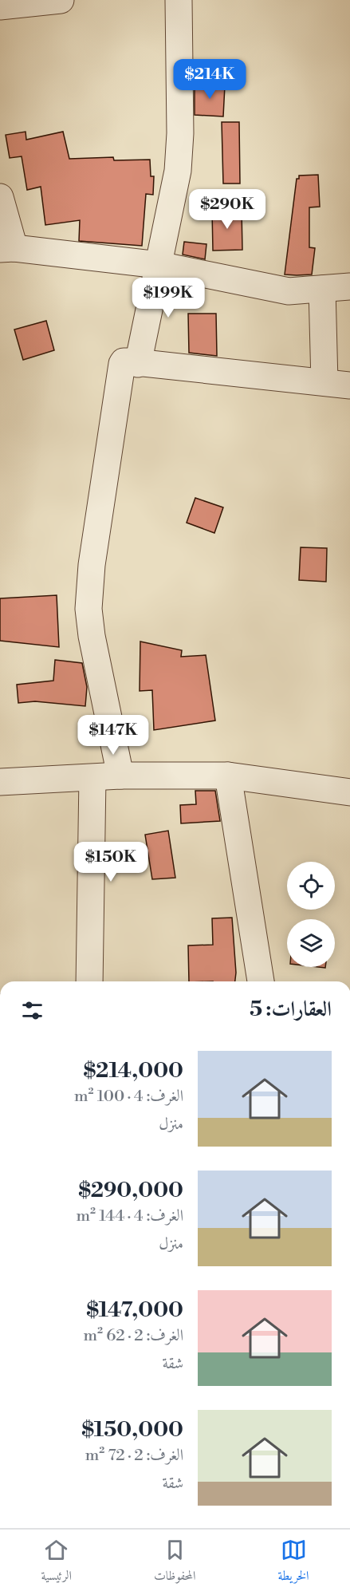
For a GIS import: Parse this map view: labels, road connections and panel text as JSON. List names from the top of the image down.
{
  "page": {
    "price": [
      "$214K",
      "$290K",
      "$199K",
      "$147K",
      "$150K"
    ],
    "heading": "العقارات: 5",
    "list": [
      {
        "name": "$214,000",
        "note": "الغرف: 4 · 100 m² · منزل"
      },
      {
        "name": "$290,000",
        "note": "الغرف: 4 · 144 m² · منزل"
      },
      {
        "name": "$147,000",
        "note": "الغرف: 2 · 62 m² · شقة"
      },
      {
        "name": "$150,000",
        "note": "الغرف: 2 · 72 m² · شقة"
      }
    ],
    "tabs": ["الخريطة", "المحفوظات", "الرئيسية"]
  }
}
